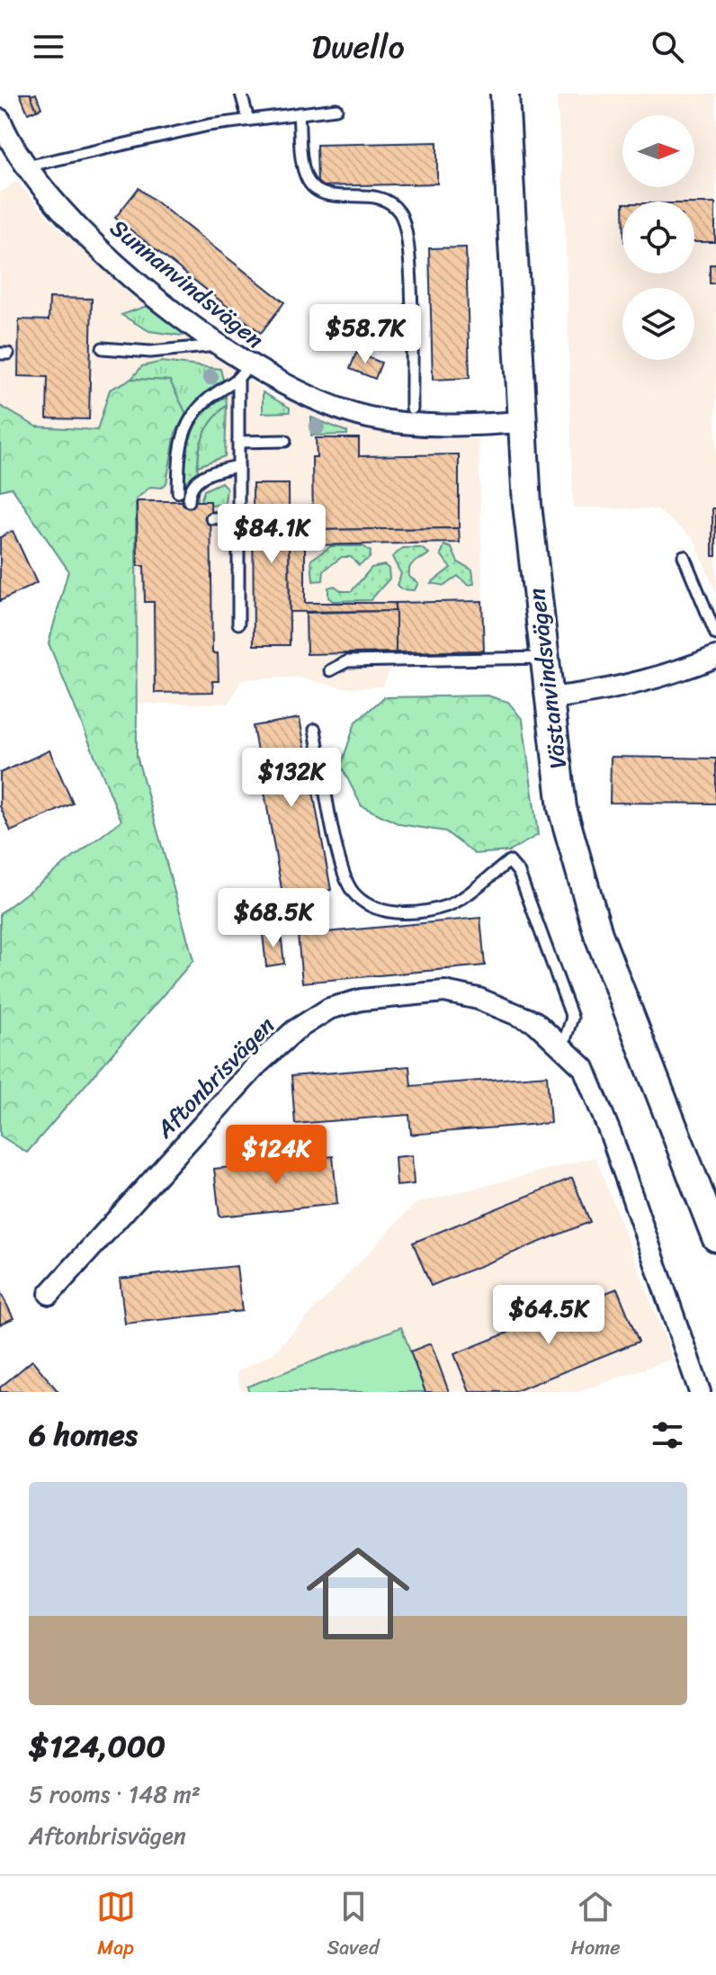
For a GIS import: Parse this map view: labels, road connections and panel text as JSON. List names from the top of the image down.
{
  "streets": {
    "street": ["Sunnanvindsvägen", "Västanvindsvägen", "Aftonbrisvägen"]
  },
  "crossings": [
    ["Sunnanvindsvägen", "Västanvindsvägen"]
  ],
  "north": "right",
  "page": {
    "header": "Dwello",
    "price": [
      "$58.7K",
      "$84.1K",
      "$132K",
      "$68.5K",
      "$124K",
      "$64.5K"
    ],
    "heading": "6 homes",
    "list": [
      {
        "name": "$124,000",
        "note": "5 rooms · 148 m² · Aftonbrisvägen"
      }
    ],
    "tabs": ["Map", "Saved", "Home"]
  }
}
